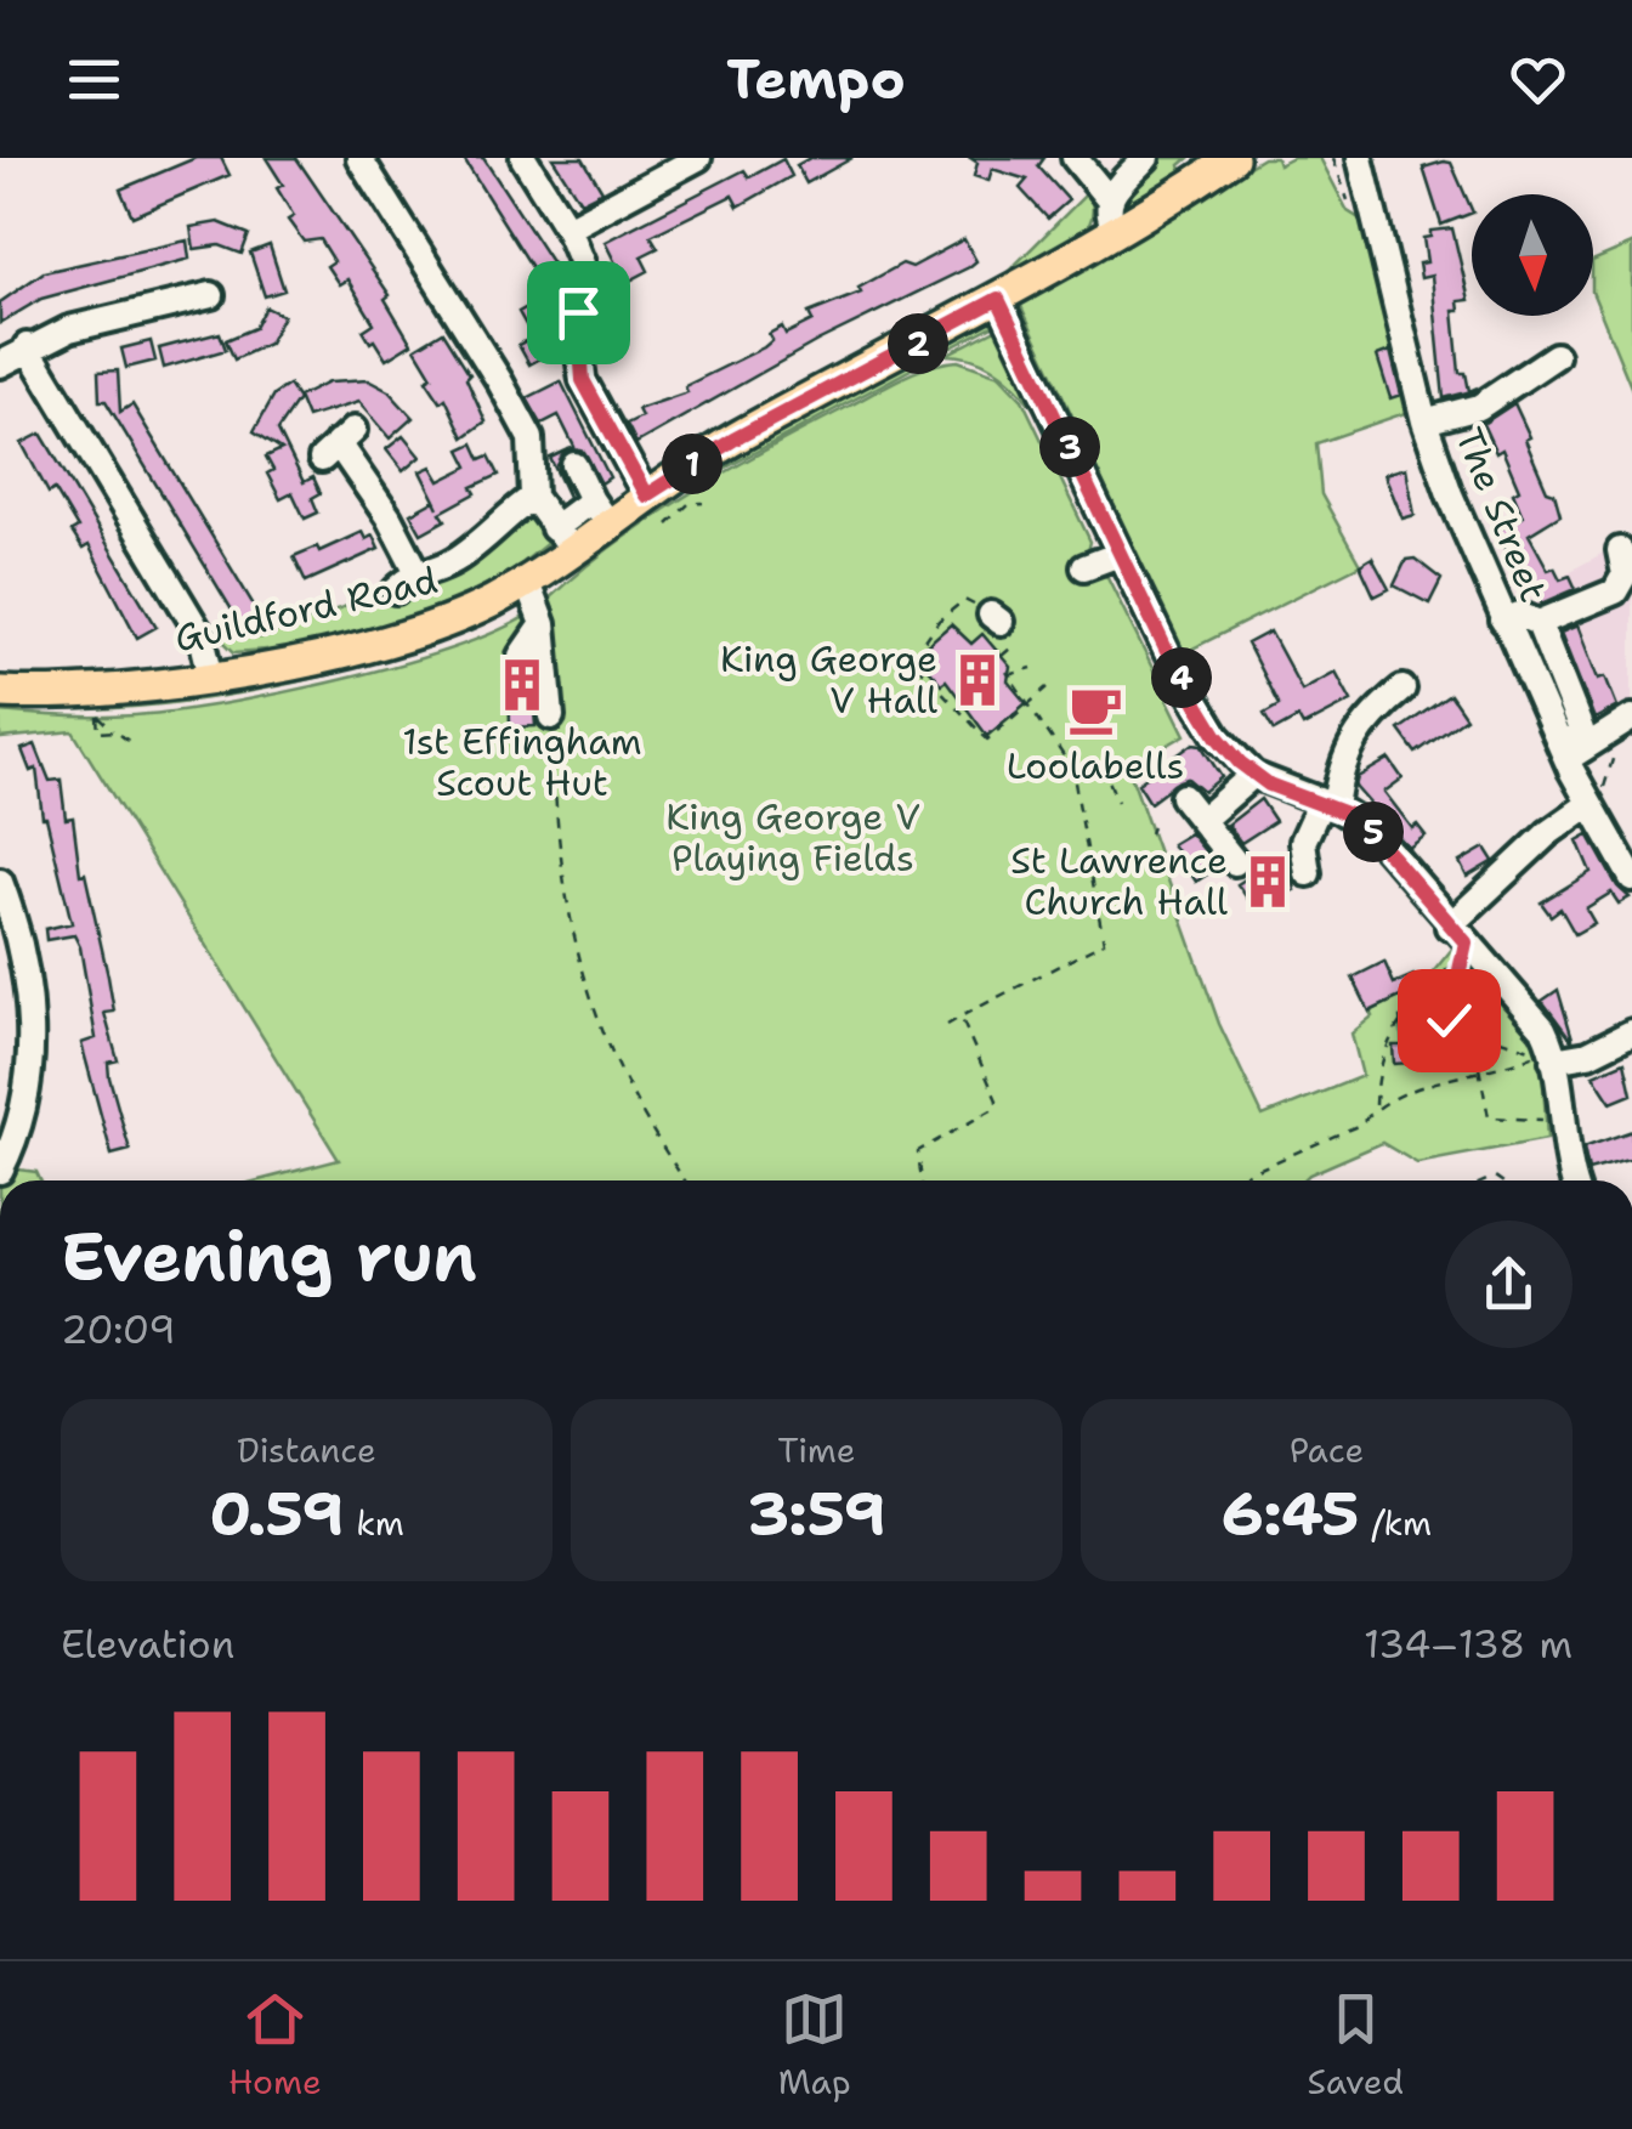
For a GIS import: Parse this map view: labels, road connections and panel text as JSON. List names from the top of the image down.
{
  "streets": {
    "main road": ["Guildford Road"],
    "street": ["The Street"]
  },
  "parks": ["King George V Playing Fields"],
  "places": {
    "building": ["King George V Hall", "1st Effingham Scout Hut", "St Lawrence Church Hall"],
    "cafe": ["Loolabells"]
  },
  "north": "bottom",
  "page": {
    "header": "Tempo",
    "pins": [
      "2",
      "3",
      "1",
      "4",
      "5"
    ],
    "heading": ["Evening run", "20:09"],
    "stats": [
      ["Distance", "0.59 km"],
      ["Time", "3:59"],
      ["Pace", "6:45 /km"]
    ],
    "chart": ["Elevation", "134–138 m"],
    "tabs": ["Home", "Map", "Saved"]
  }
}
